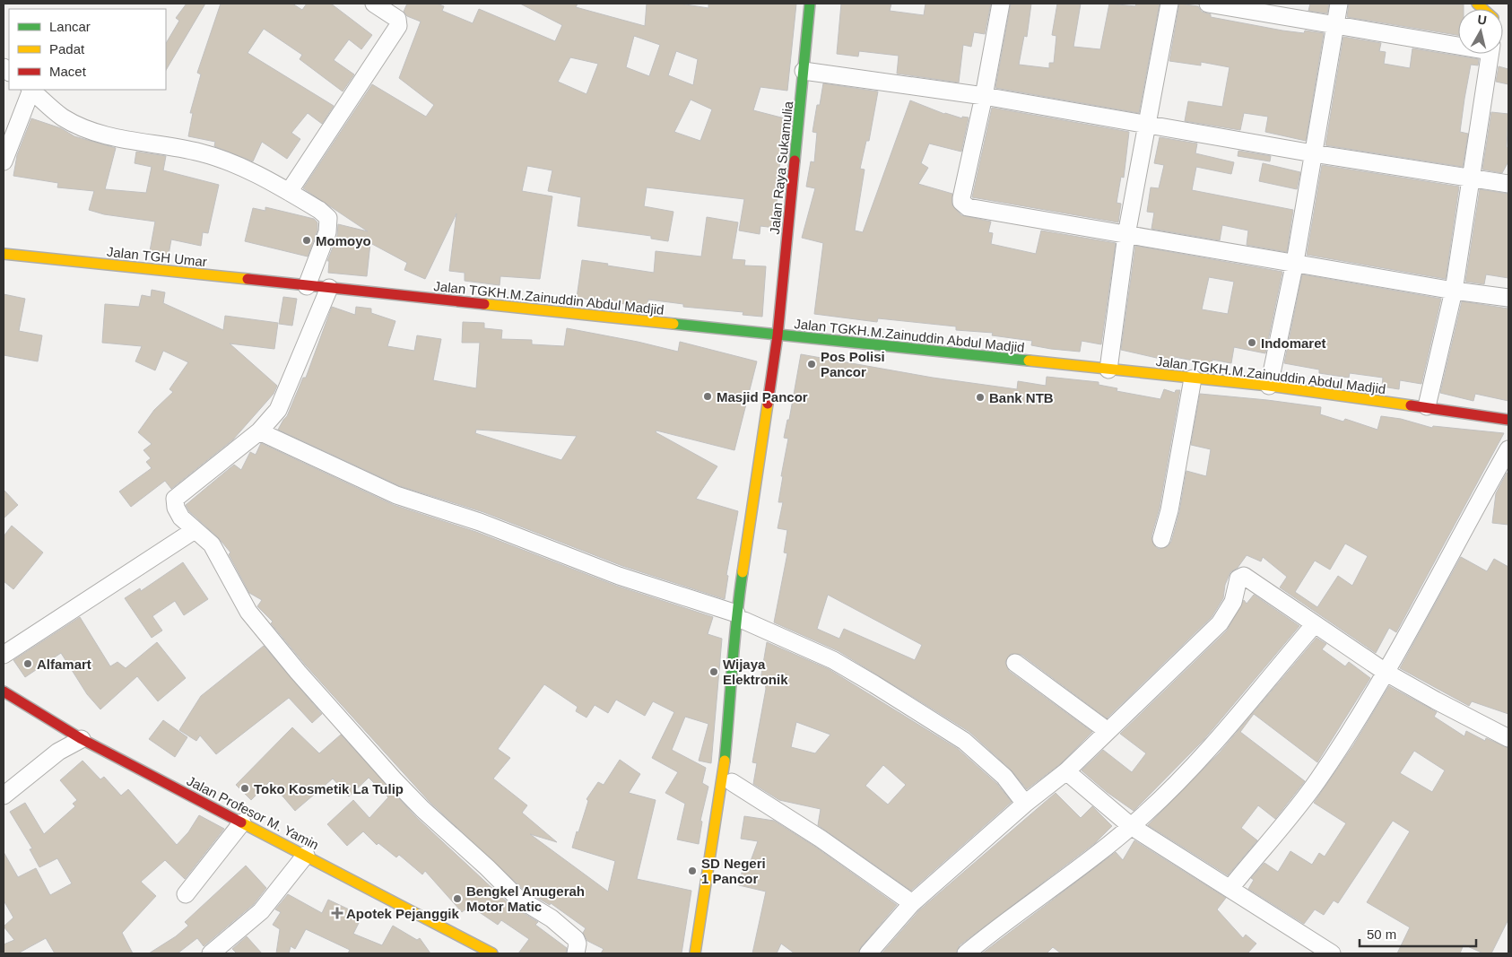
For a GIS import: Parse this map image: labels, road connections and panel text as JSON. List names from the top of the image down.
{
  "streets": {
    "main road": [
      "Jalan Raya Sukamulia",
      "Jalan TGH Umar",
      "Jalan TGKH.M.Zainuddin Abdul Madjid",
      "Jalan Profesor M. Yamin"
    ]
  },
  "crossings": [
    ["Jalan Raya Sukamulia", "Jalan TGKH.M.Zainuddin Abdul Madjid"],
    ["Jalan TGH Umar", "Jalan TGKH.M.Zainuddin Abdul Madjid"]
  ],
  "places": {
    "other": [
      "Momoyo",
      "Indomaret",
      "Pos Polisi Pancor",
      "Masjid Pancor",
      "Bank NTB",
      "Alfamart",
      "Wijaya Elektronik",
      "Toko Kosmetik La Tulip",
      "SD Negeri 1 Pancor",
      "Bengkel Anugerah Motor Matic"
    ],
    "health": ["Apotek Pejanggik"]
  },
  "legend": ["Lancar", "Padat", "Macet"],
  "scale_bar": "50 m",
  "north": "top"
}
